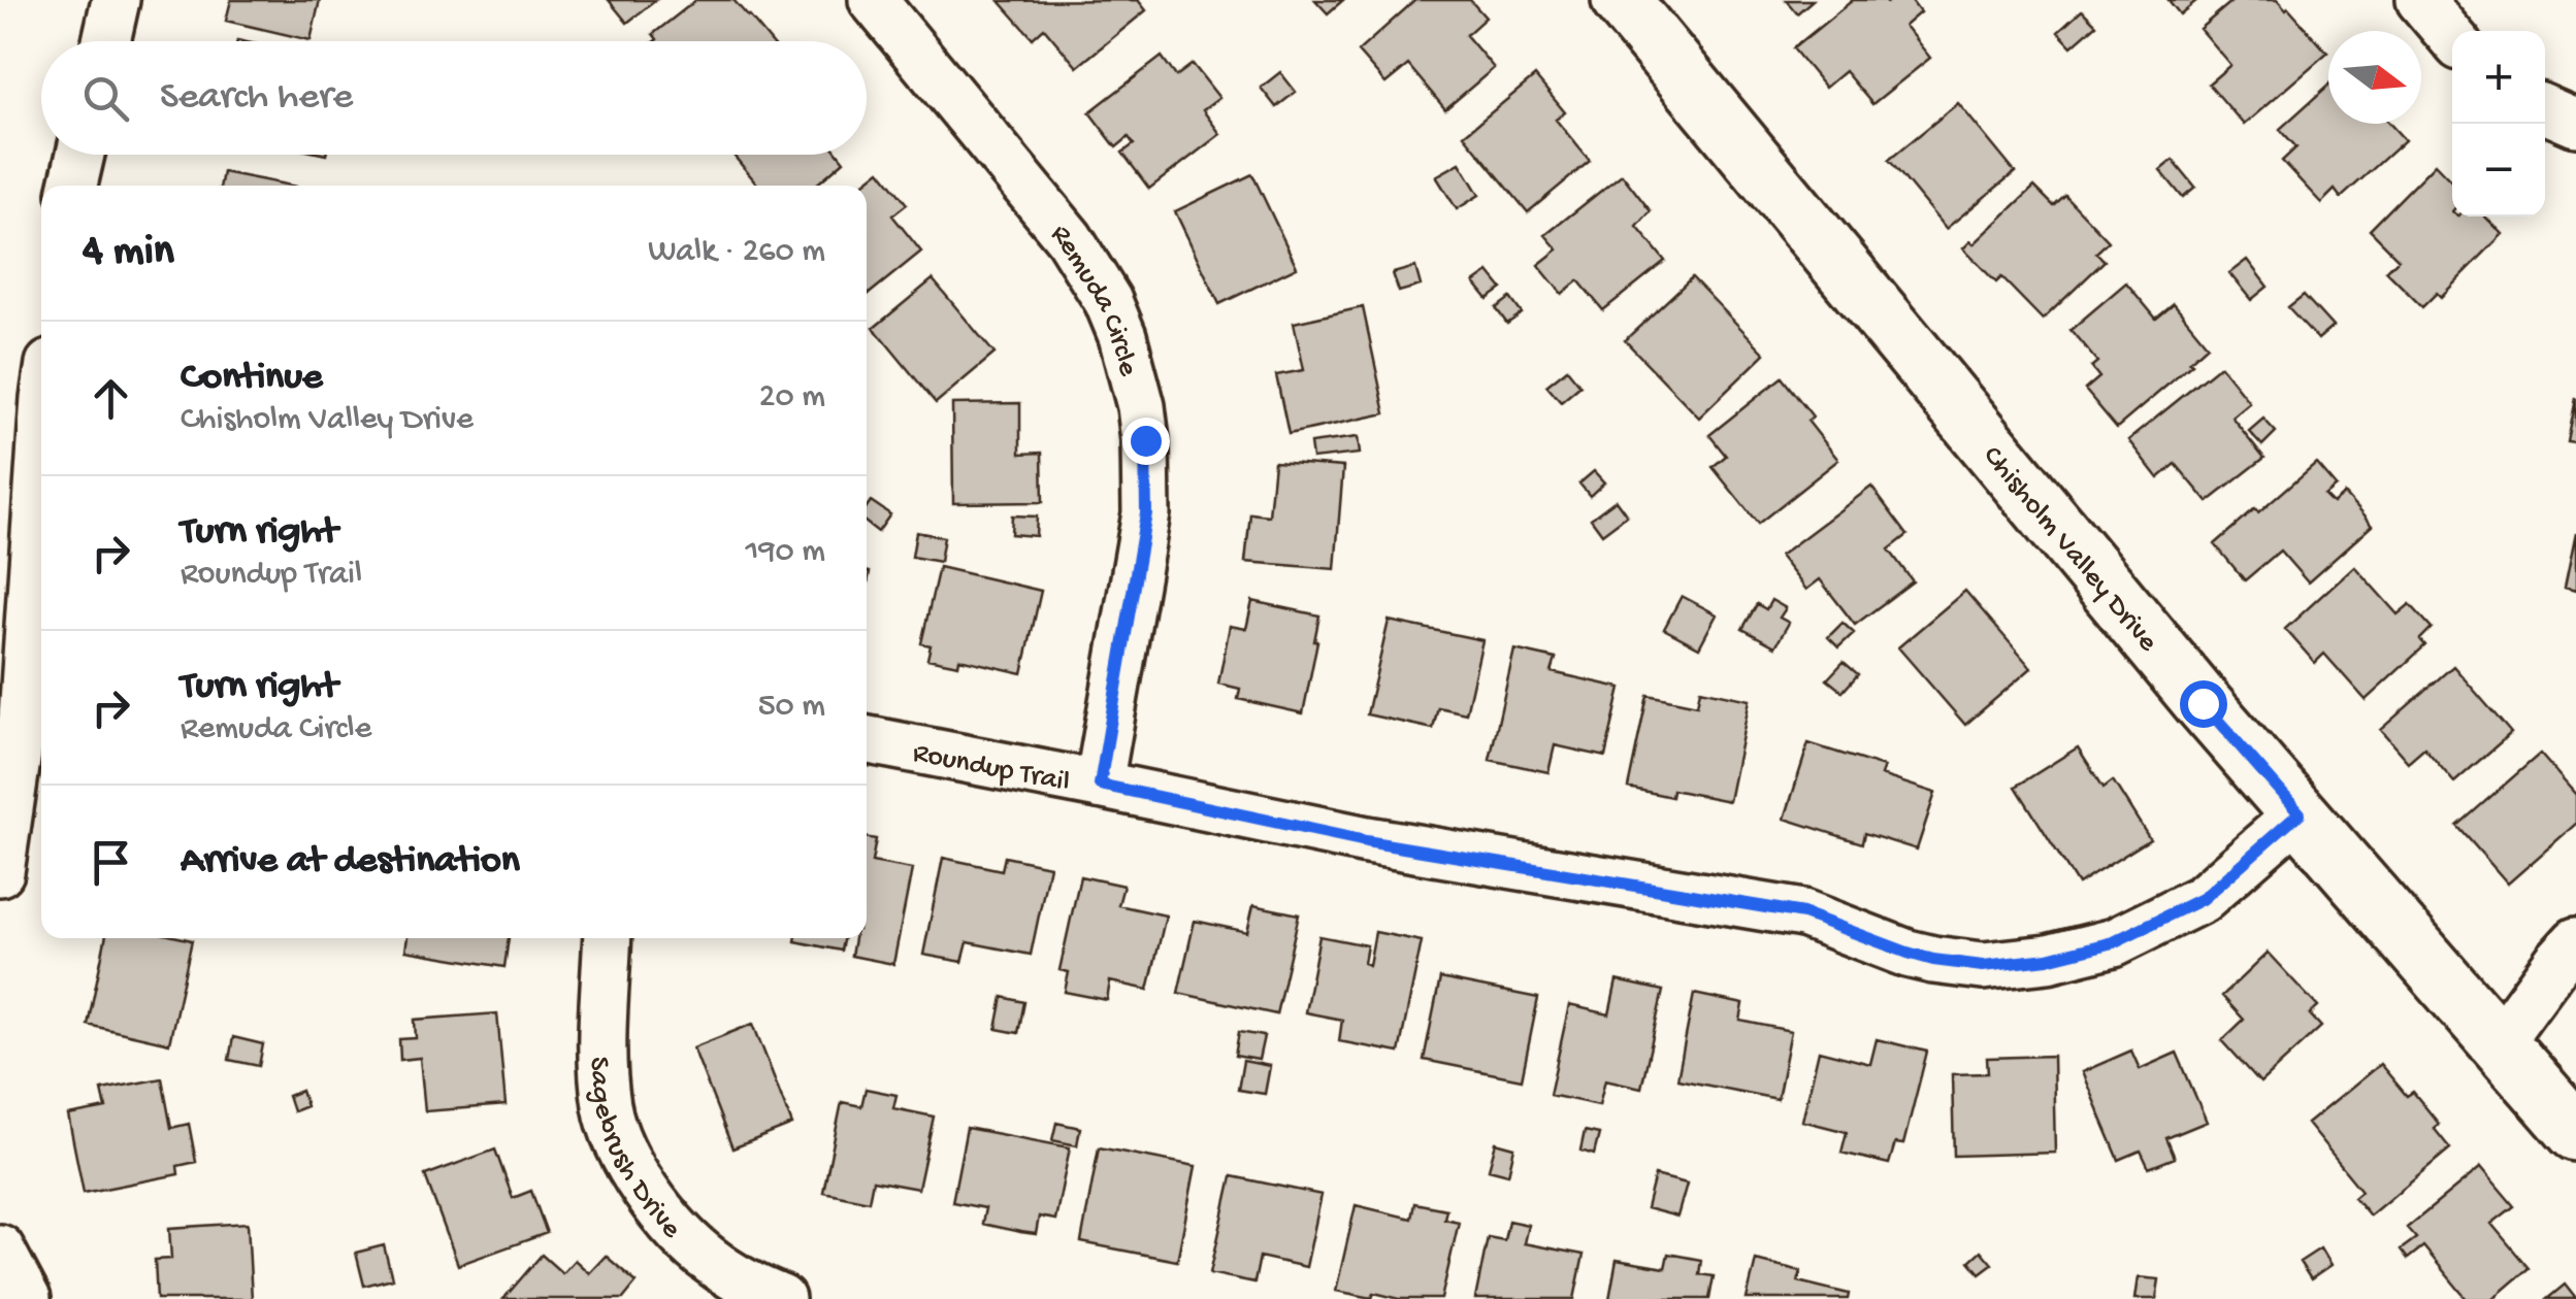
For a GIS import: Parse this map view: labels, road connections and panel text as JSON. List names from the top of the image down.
{
  "streets": {
    "street": [
      "Remuda Circle",
      "Chisholm Valley Drive",
      "Roundup Trail",
      "Sagebrush Drive"
    ]
  },
  "crossings": [
    ["Remuda Circle", "Roundup Trail"],
    ["Chisholm Valley Drive", "Roundup Trail"]
  ],
  "north": "right",
  "page": {
    "map_buttons": ["+", "−"],
    "search": "Search here",
    "heading": ["4 min", "Walk · 260 m"],
    "list": [
      ["Continue", "Chisholm Valley Drive", "20 m"],
      ["Turn right", "Roundup Trail", "190 m"],
      ["Turn right", "Remuda Circle", "50 m"],
      "Arrive at destination"
    ]
  }
}
